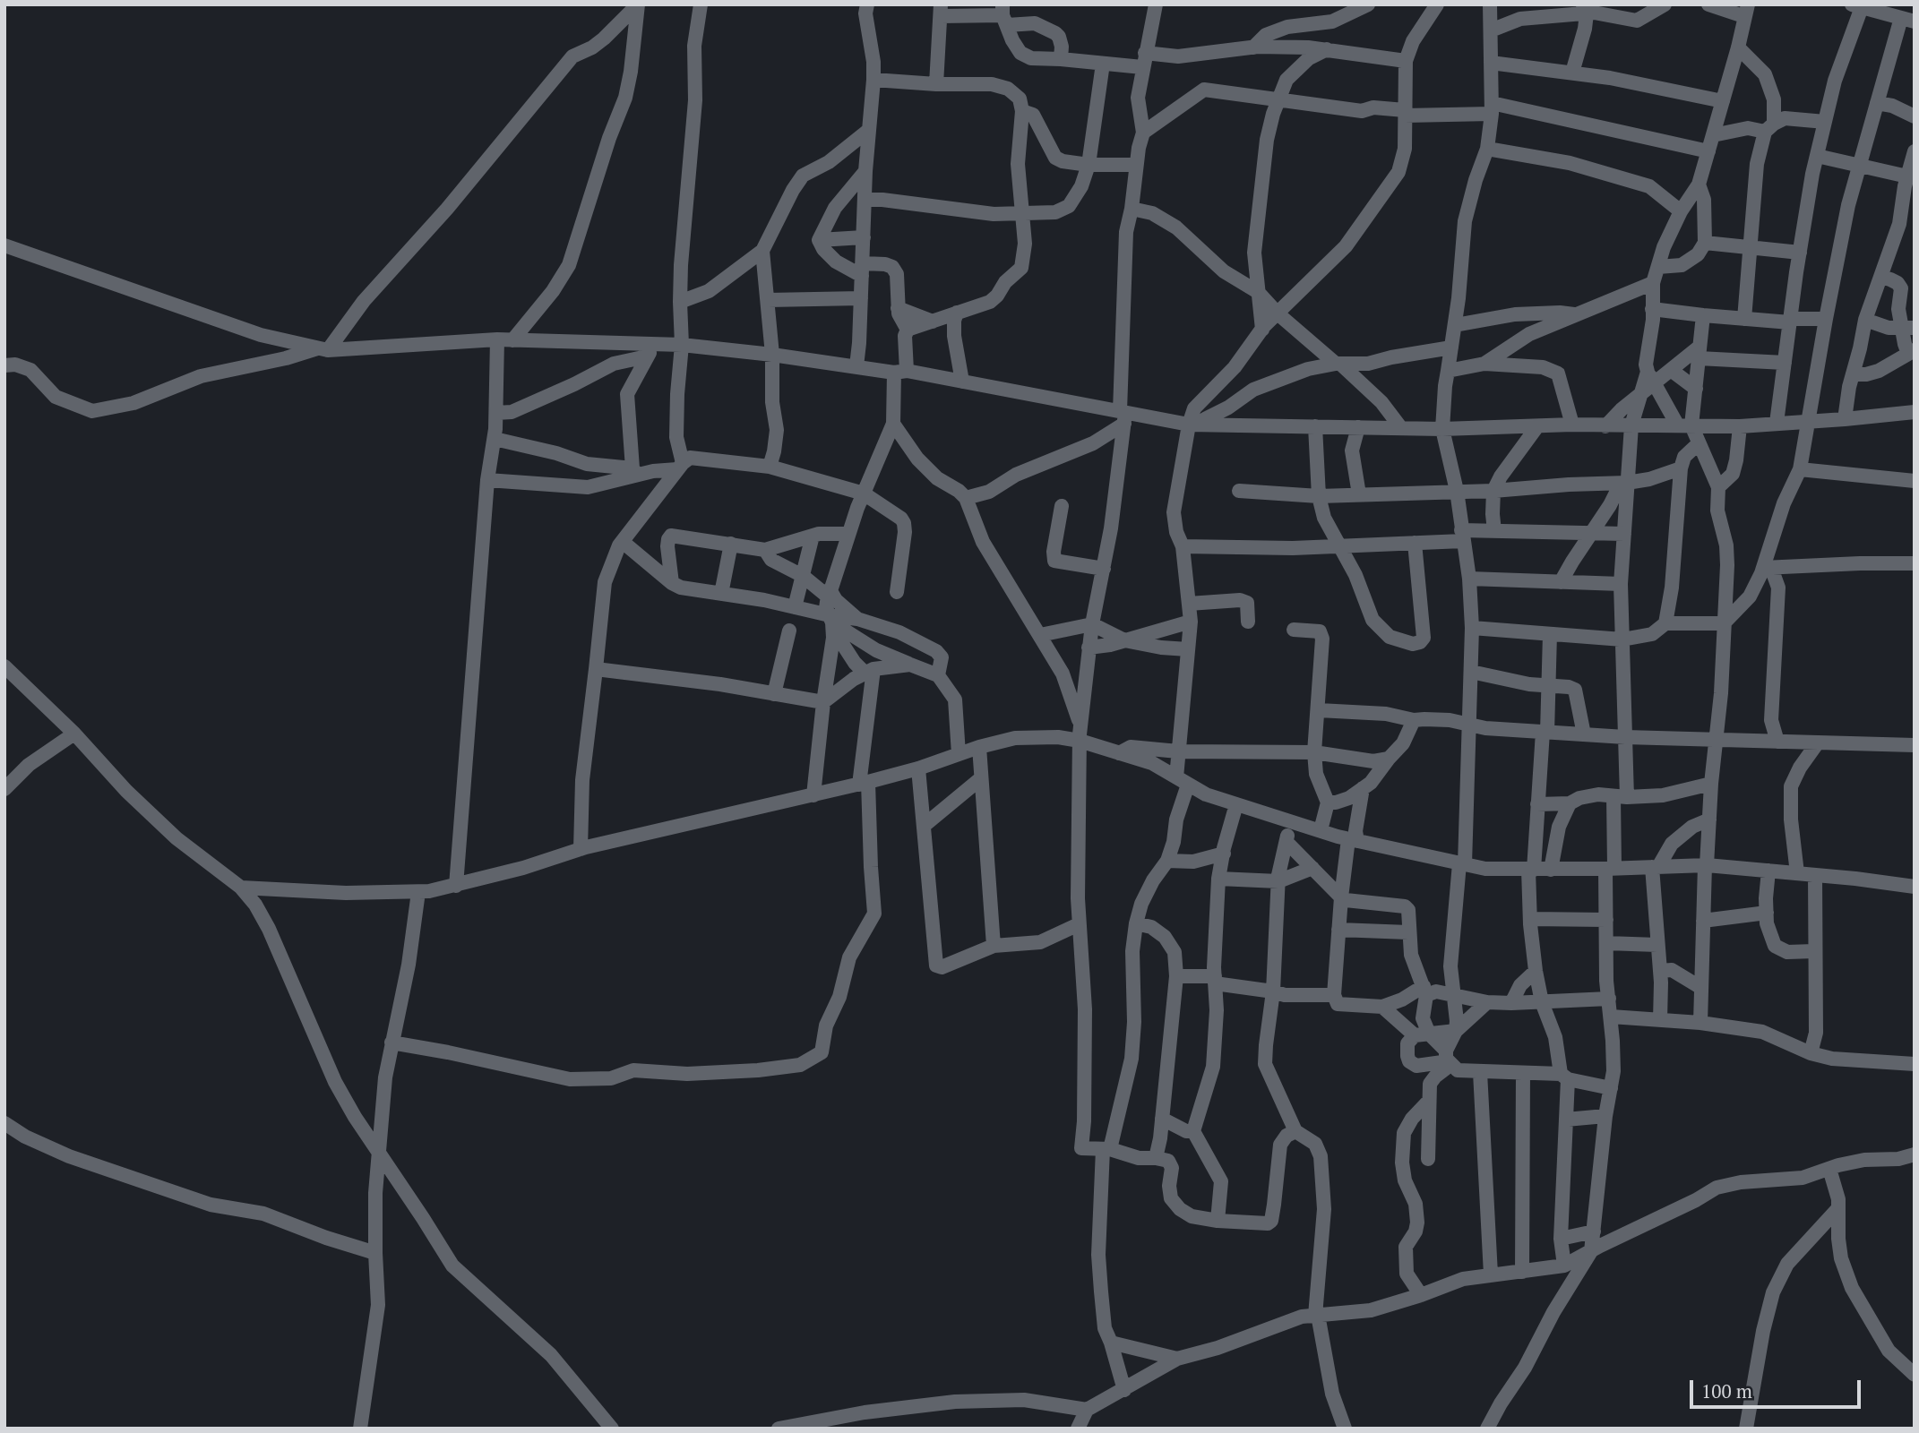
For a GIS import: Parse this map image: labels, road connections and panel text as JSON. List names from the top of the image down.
{
  "scale_bar": "100 m"
}
